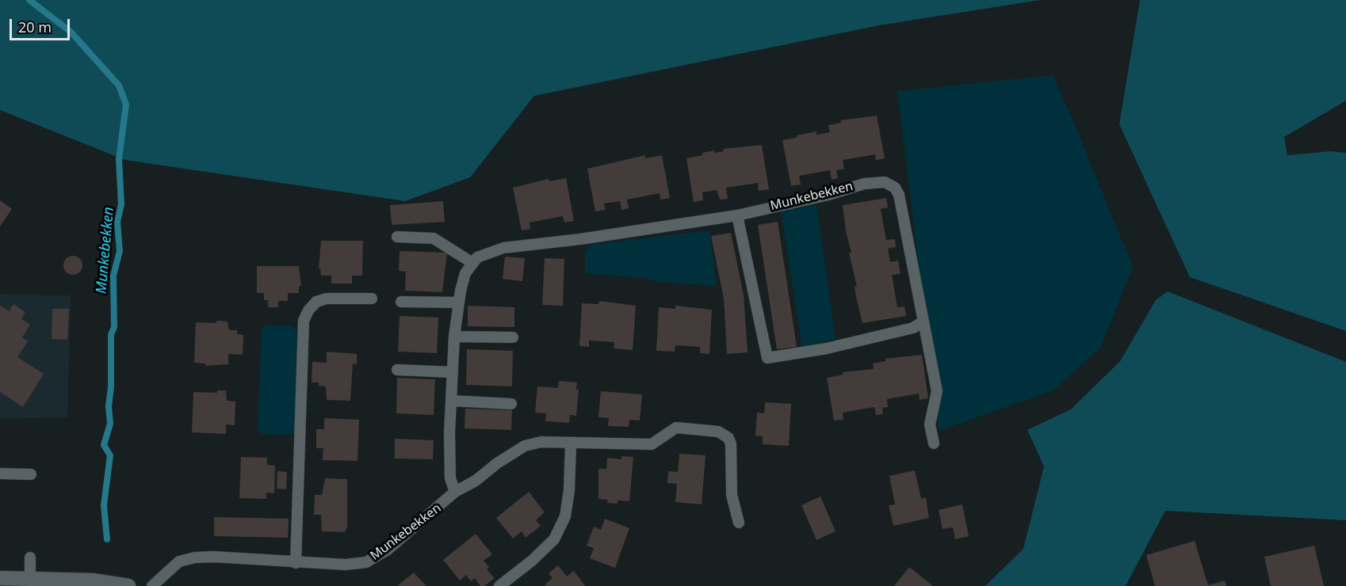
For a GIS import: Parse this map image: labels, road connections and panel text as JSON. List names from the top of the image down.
{
  "streets": {
    "lane": ["Munkebekken"]
  },
  "water": ["Munkebekken"],
  "scale_bar": "20 m"
}
